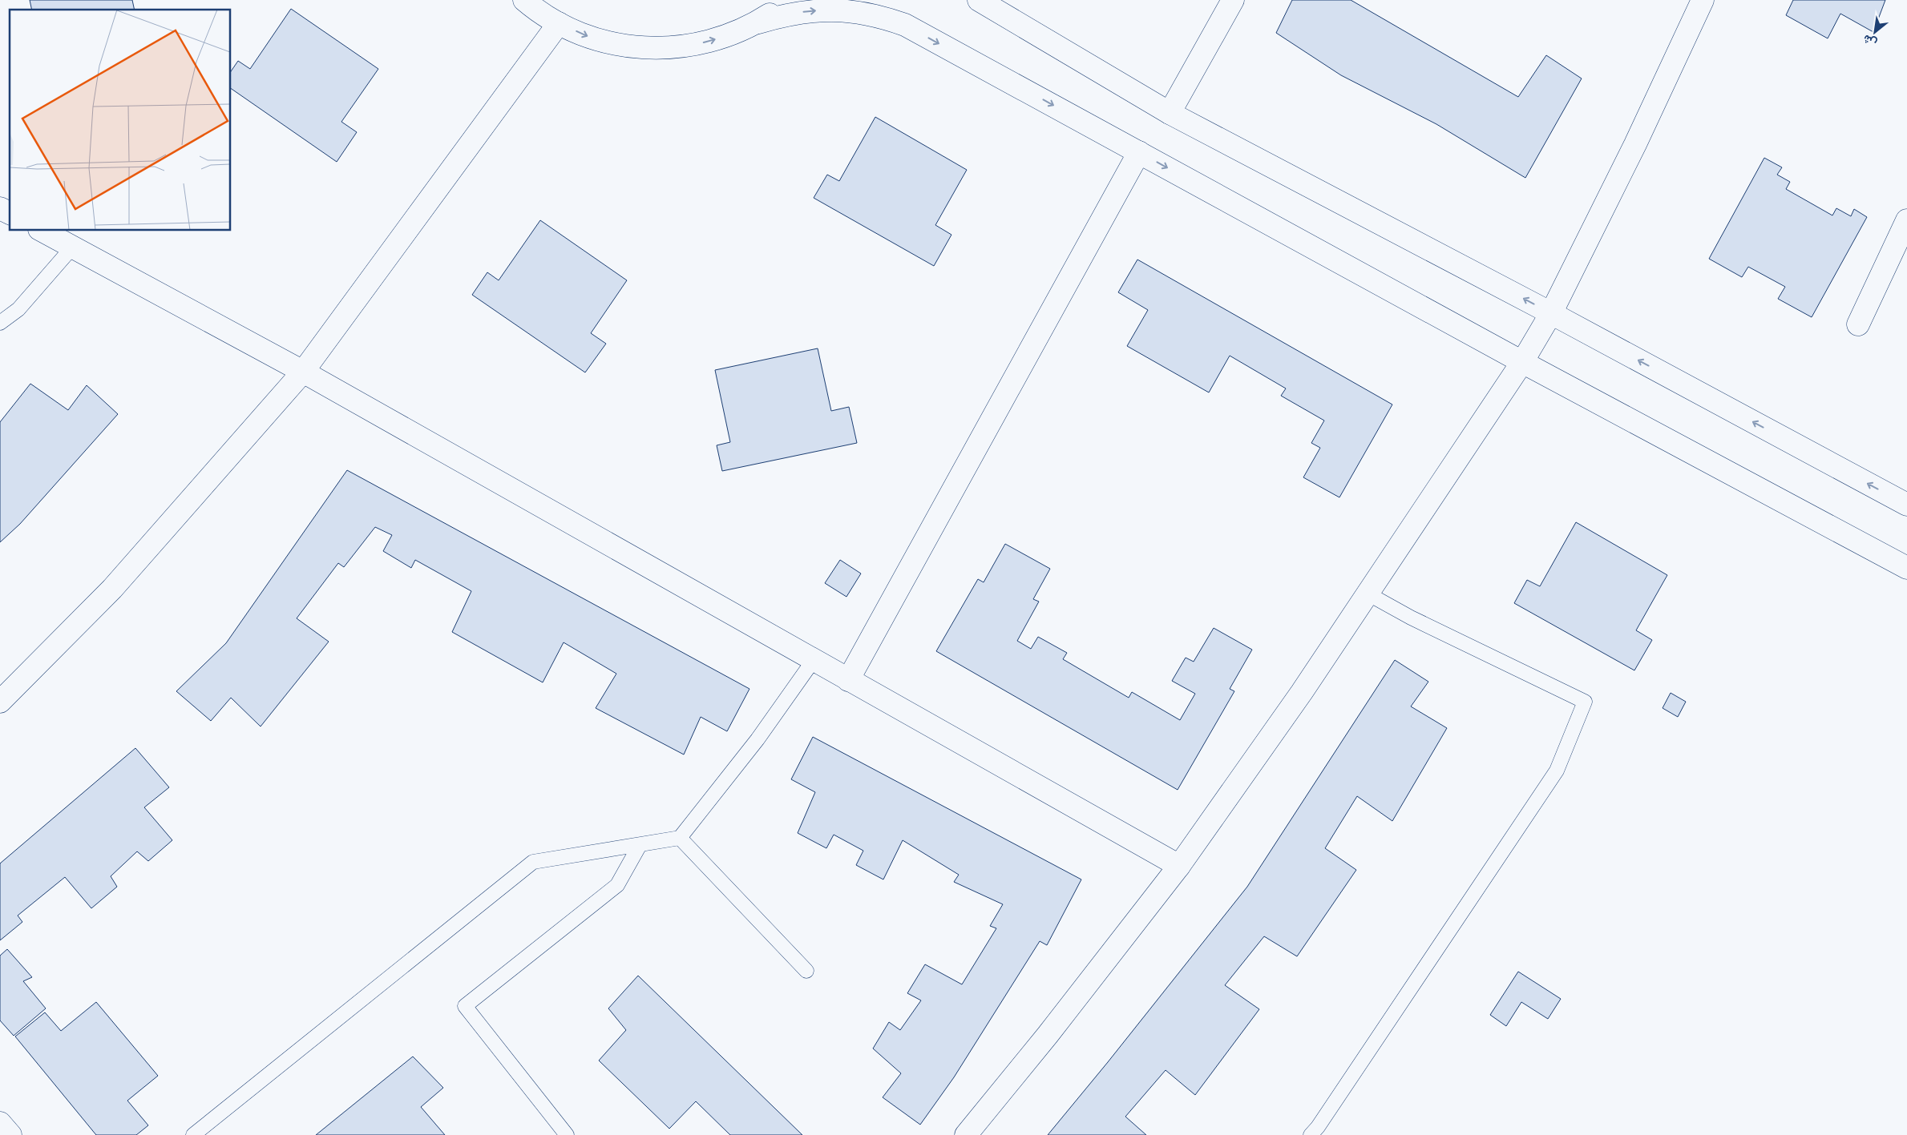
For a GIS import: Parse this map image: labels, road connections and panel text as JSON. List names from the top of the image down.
{
  "north": "bottom left"
}
